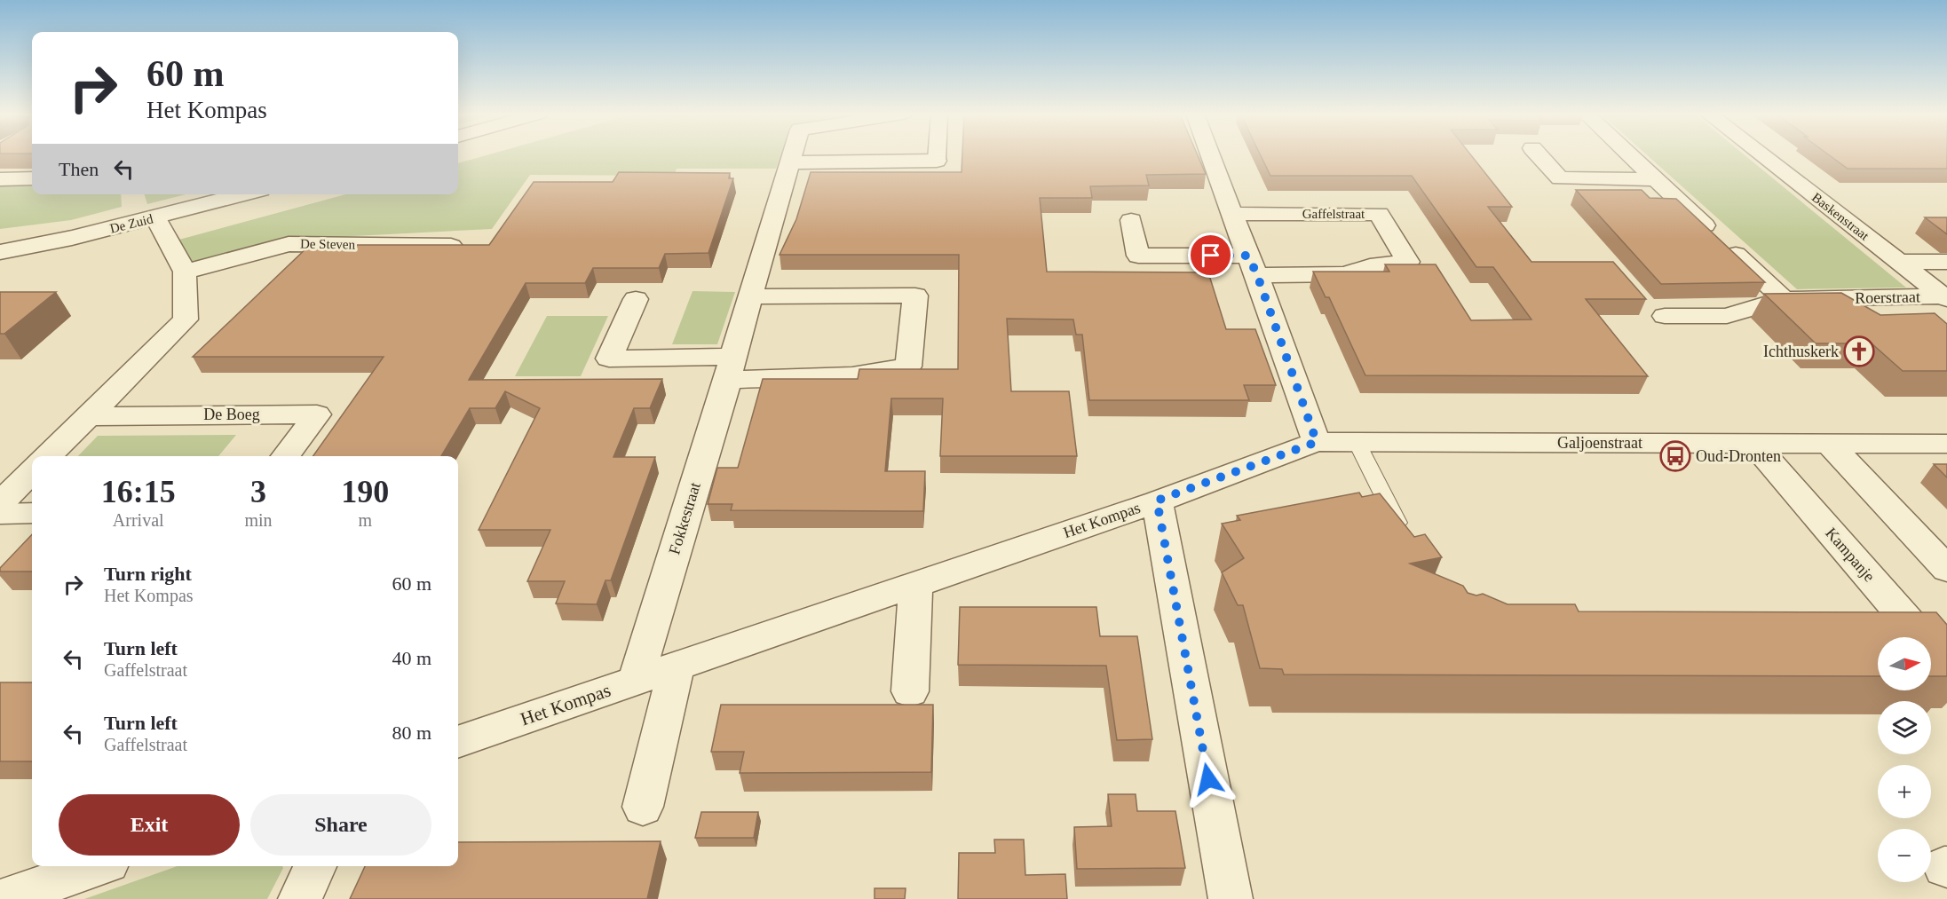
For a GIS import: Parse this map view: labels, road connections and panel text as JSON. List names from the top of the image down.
{
  "streets": {
    "street": [
      "Gaffelstraat",
      "Baskenstraat",
      "De Zuid",
      "De Steven",
      "Roerstraat",
      "De Boeg",
      "Galjoenstraat",
      "Fokkestraat",
      "Het Kompas",
      "Kampanje"
    ]
  },
  "crossings": [
    ["Baskenstraat", "Roerstraat"],
    ["Galjoenstraat", "Het Kompas"],
    ["Galjoenstraat", "Kampanje"],
    ["Fokkestraat", "Het Kompas"]
  ],
  "places": {
    "church": ["Ichthuskerk"],
    "bus stop": ["Oud-Dronten"]
  },
  "north": "right",
  "page": {
    "turn": ["60 m", "Het Kompas"],
    "then": "Then",
    "eta": [
      "16:15",
      "Arrival",
      "3",
      "min",
      "190",
      "m"
    ],
    "list": [
      {
        "name": "Turn right",
        "note": "Het Kompas",
        "value": "60 m"
      },
      {
        "name": "Turn left",
        "note": "Gaffelstraat",
        "value": "40 m"
      },
      {
        "name": "Turn left",
        "note": "Gaffelstraat",
        "value": "80 m"
      }
    ],
    "map_buttons": ["+", "−"],
    "buttons": ["Exit", "Share"]
  }
}
